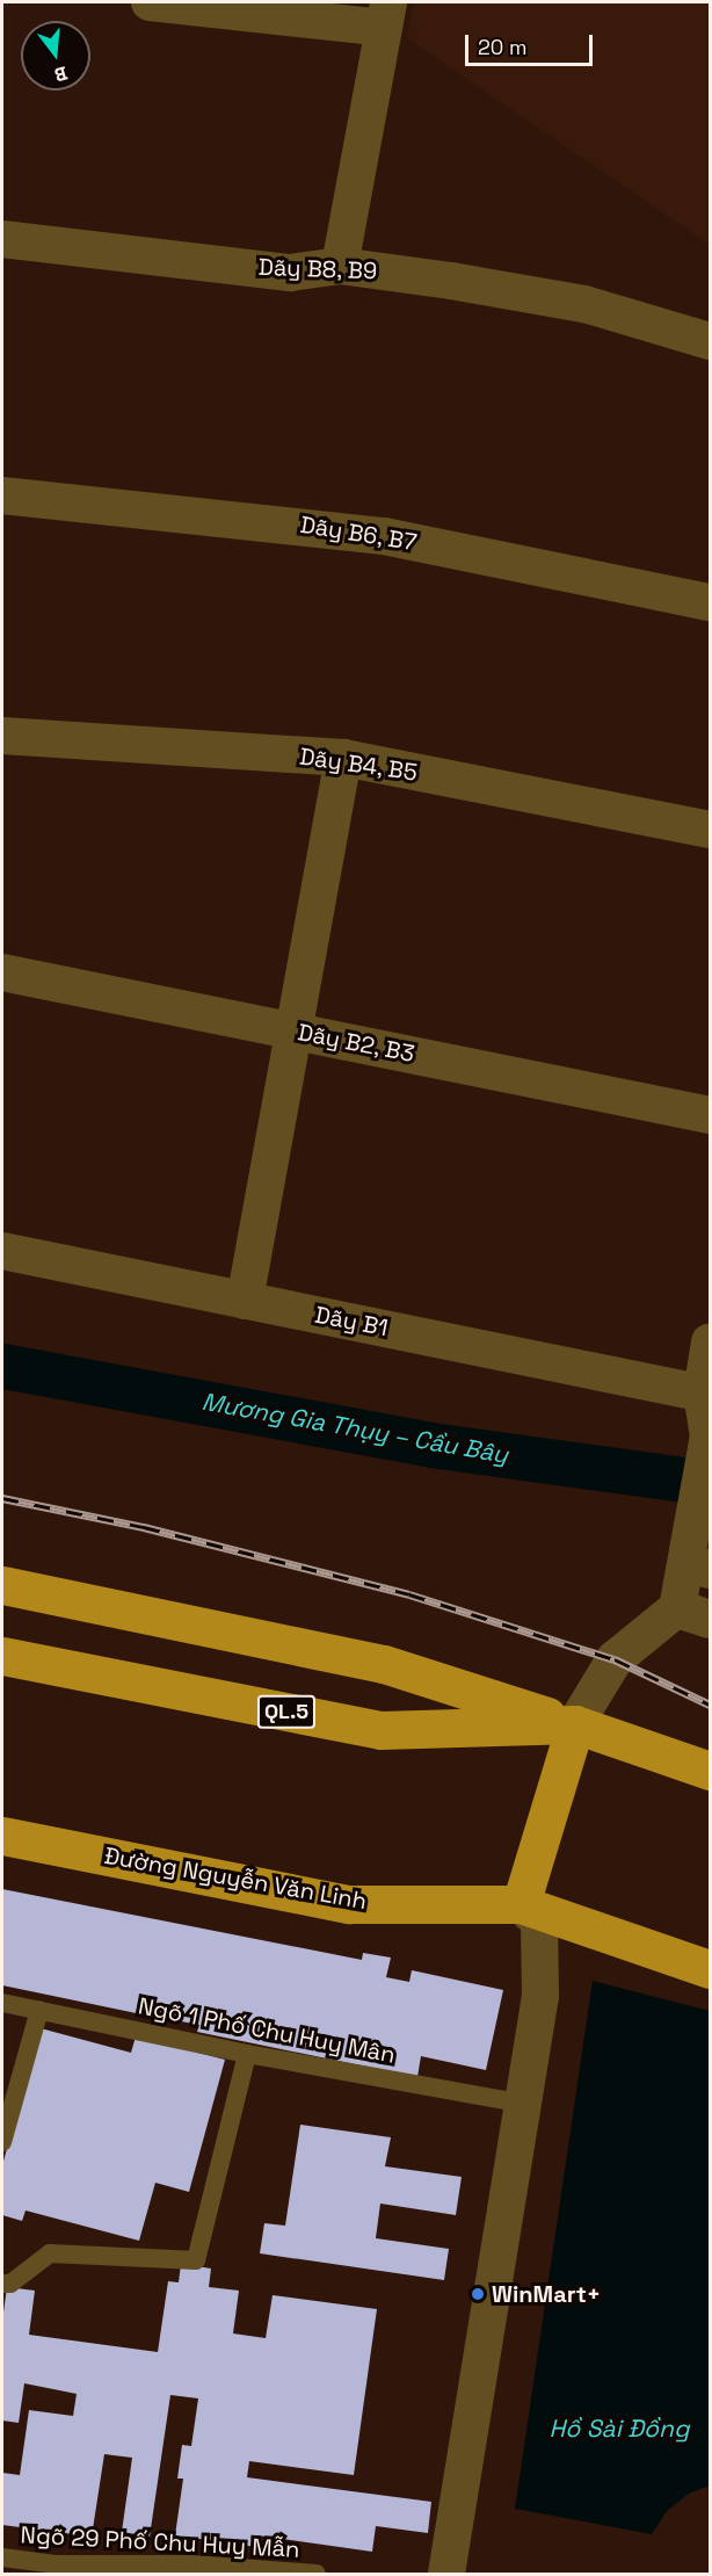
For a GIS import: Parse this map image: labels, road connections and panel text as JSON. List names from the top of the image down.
{
  "streets": {
    "highway": ["QL.5", "Đường Nguyễn Văn Linh"],
    "street": [
      "Dãy B8, B9",
      "Dãy B6, B7",
      "Dãy B4, B5",
      "Dãy B2, B3",
      "Dãy B1"
    ],
    "lane": ["Ngõ 1 Phố Chu Huy Mân", "Ngõ 29 Phố Chu Huy Mẫn"]
  },
  "water": ["Mương Gia Thụy – Cầu Bây", "Hồ Sài Đồng"],
  "places": ["WinMart+"],
  "scale_bar": "20 m",
  "north": "bottom"
}
